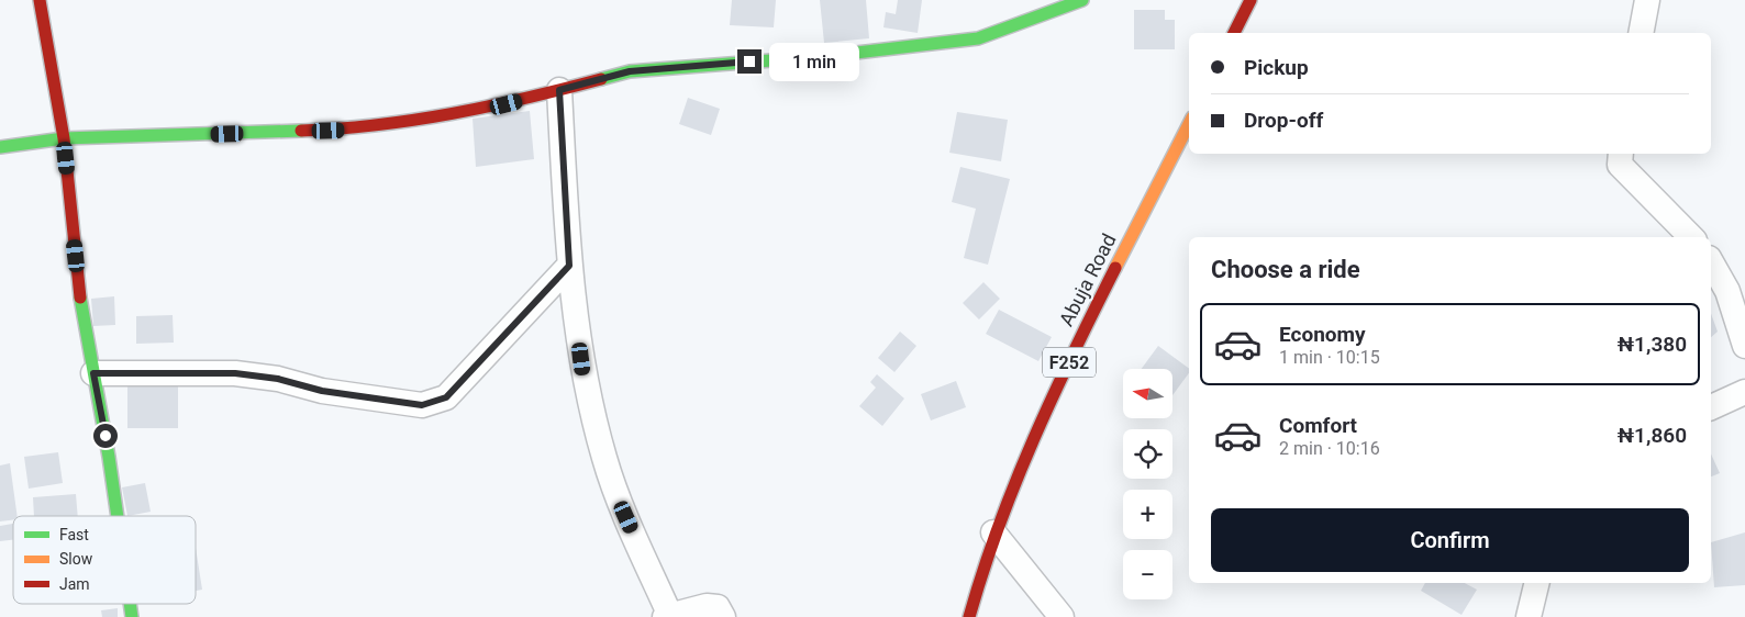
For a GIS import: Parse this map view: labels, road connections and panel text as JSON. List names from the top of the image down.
{
  "streets": {
    "street": ["Abuja Road", "F252"]
  },
  "legend": ["Fast", "Slow", "Jam"],
  "north": "left",
  "page": {
    "banner": ["Pickup", "Drop-off"],
    "bubble": "1 min",
    "heading": "Choose a ride",
    "list": [
      {
        "name": "Economy",
        "note": "1 min · 10:15",
        "value": "₦1,380"
      },
      {
        "name": "Comfort",
        "note": "2 min · 10:16",
        "value": "₦1,860"
      }
    ],
    "map_buttons": ["+", "−"],
    "buttons": "Confirm"
  }
}
